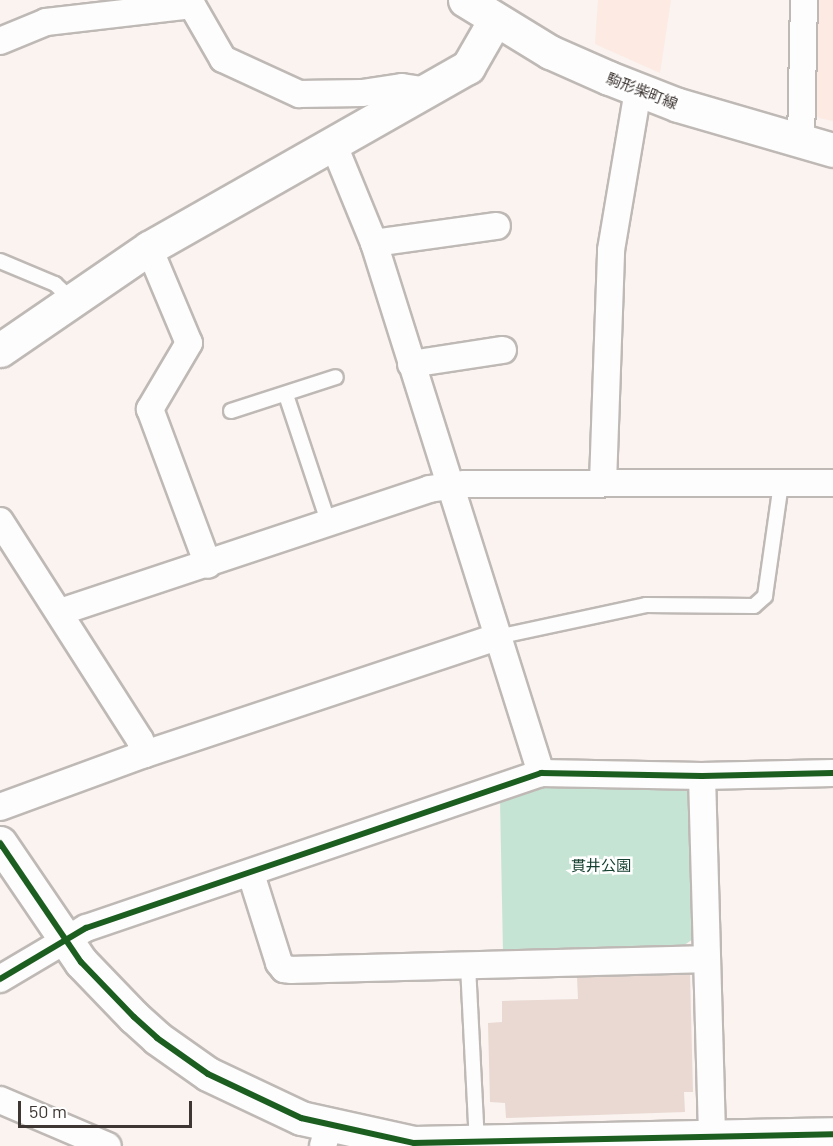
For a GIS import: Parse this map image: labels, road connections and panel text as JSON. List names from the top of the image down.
{
  "streets": {
    "street": ["駒形柴町線"]
  },
  "parks": ["貫井公園"],
  "scale_bar": "50 m"
}
